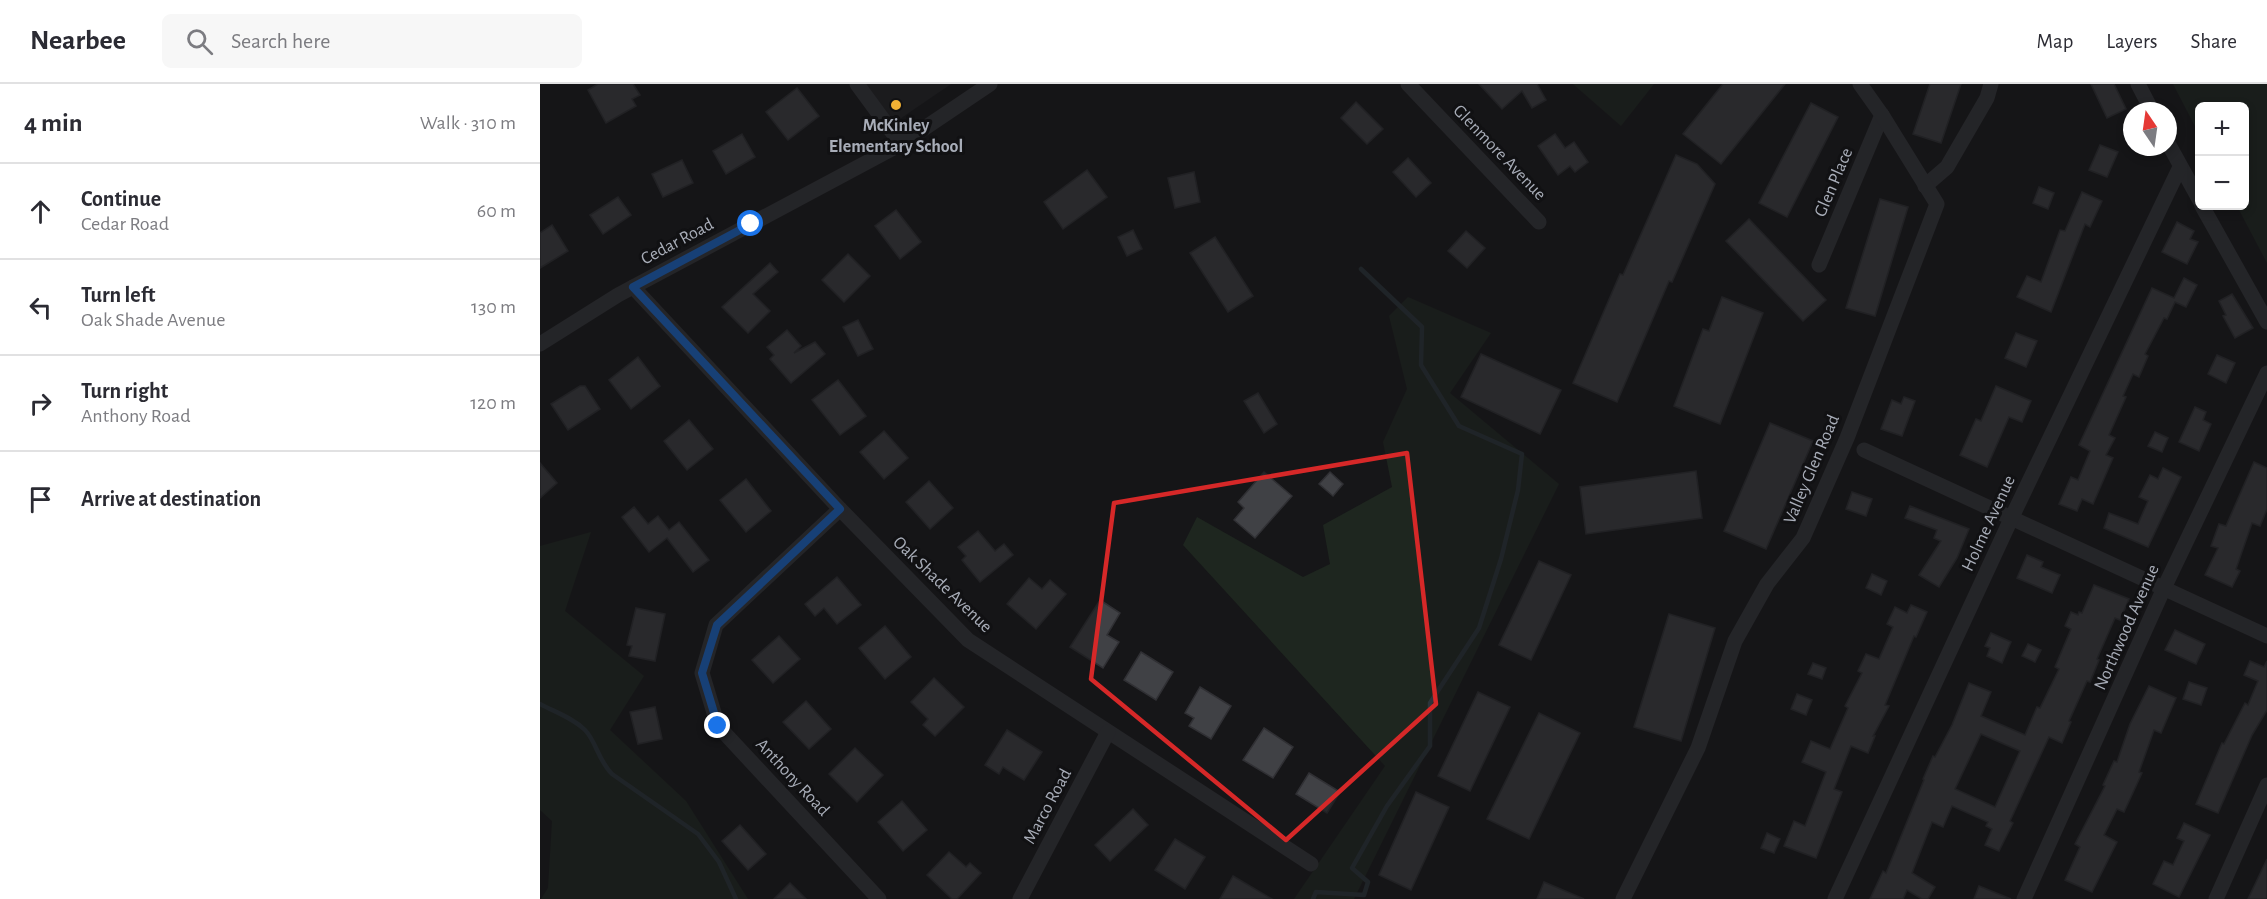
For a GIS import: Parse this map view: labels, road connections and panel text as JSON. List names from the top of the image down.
{
  "streets": {
    "street": [
      "Glenmore Avenue",
      "Glen Place",
      "Cedar Road",
      "Valley Glen Road",
      "Holme Avenue",
      "Oak Shade Avenue",
      "Northwood Avenue",
      "Anthony Road",
      "Marco Road"
    ]
  },
  "crossings": [
    ["Glen Place", "Valley Glen Road"],
    ["Cedar Road", "Oak Shade Avenue"],
    ["Oak Shade Avenue", "Anthony Road"],
    ["Oak Shade Avenue", "Marco Road"]
  ],
  "places": ["McKinley Elementary School"],
  "north": "top",
  "page": {
    "header": "Nearbee",
    "search": "Search here",
    "nav": ["Map", "Layers", "Share"],
    "heading": ["4 min", "Walk · 310 m"],
    "map_buttons": ["+", "−"],
    "list": [
      ["Continue", "Cedar Road", "60 m"],
      ["Turn left", "Oak Shade Avenue", "130 m"],
      ["Turn right", "Anthony Road", "120 m"],
      "Arrive at destination"
    ]
  }
}
